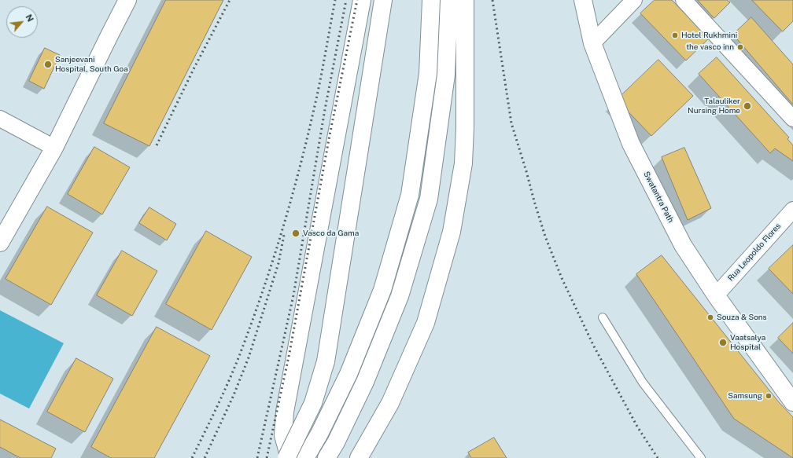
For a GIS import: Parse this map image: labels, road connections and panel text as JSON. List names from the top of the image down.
{
  "streets": {
    "main road": ["Swatantra Path"],
    "street": ["Rua Leopoldo Flores"]
  },
  "crossings": [
    ["Swatantra Path", "Rua Leopoldo Flores"]
  ],
  "places": [
    "Hotel Rukhmini",
    "the vasco inn",
    "Sanjeevani Hospital, South Goa",
    "Talauliker Nursing Home",
    "Vasco da Gama",
    "Souza & Sons",
    "Vaatsalya Hospital",
    "Samsung"
  ],
  "north": "top right"
}
